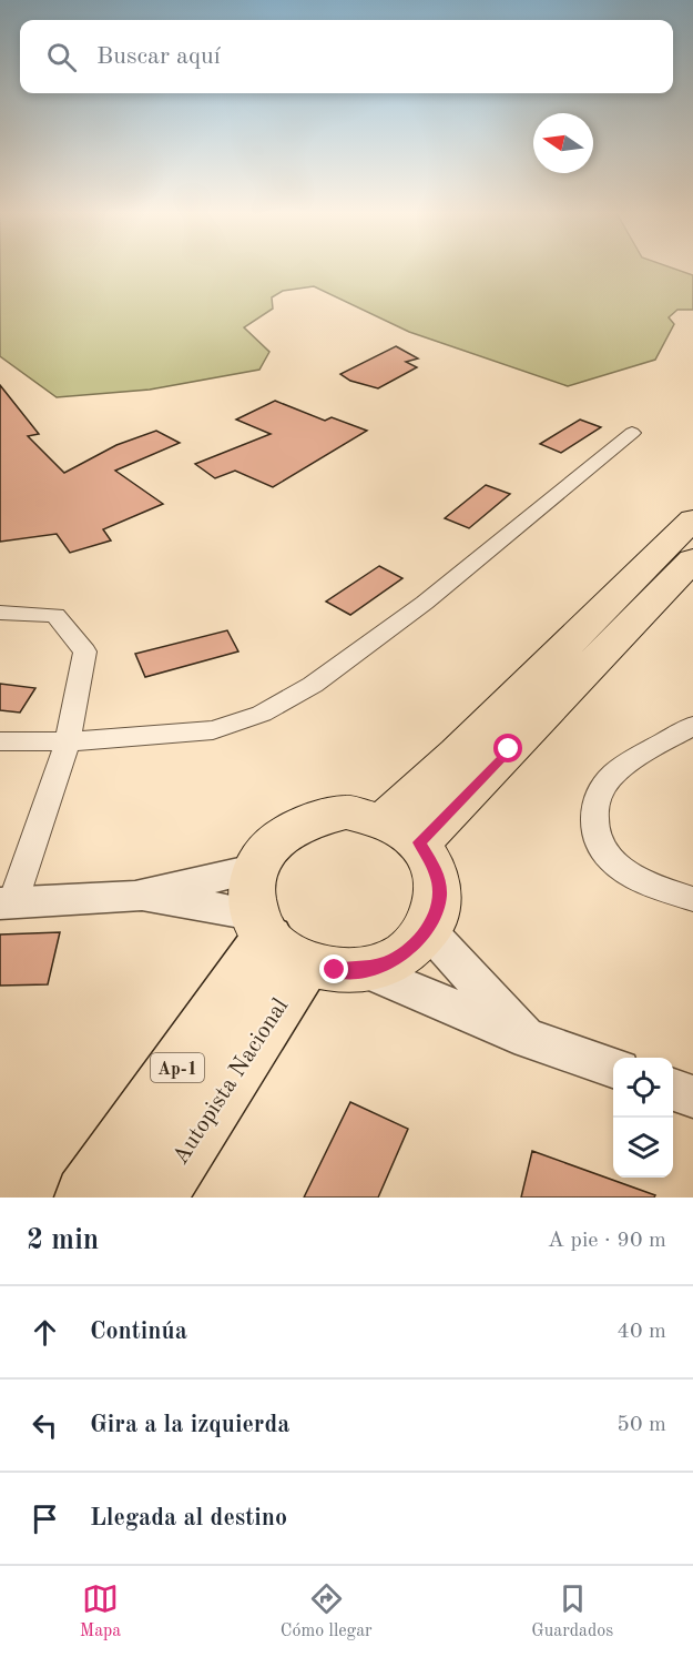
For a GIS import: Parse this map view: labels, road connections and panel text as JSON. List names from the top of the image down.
{
  "streets": {
    "highway": ["Ap-1", "Autopista Nacional"]
  },
  "crossings": [
    ["Ap-1", "Autopista Nacional"]
  ],
  "north": "left",
  "page": {
    "search": "Buscar aquí",
    "heading": ["2 min", "A pie · 90 m"],
    "list": [
      ["Continúa", "40 m"],
      ["Gira a la izquierda", "50 m"],
      "Llegada al destino"
    ],
    "nav": ["Mapa", "Cómo llegar", "Guardados"]
  }
}
